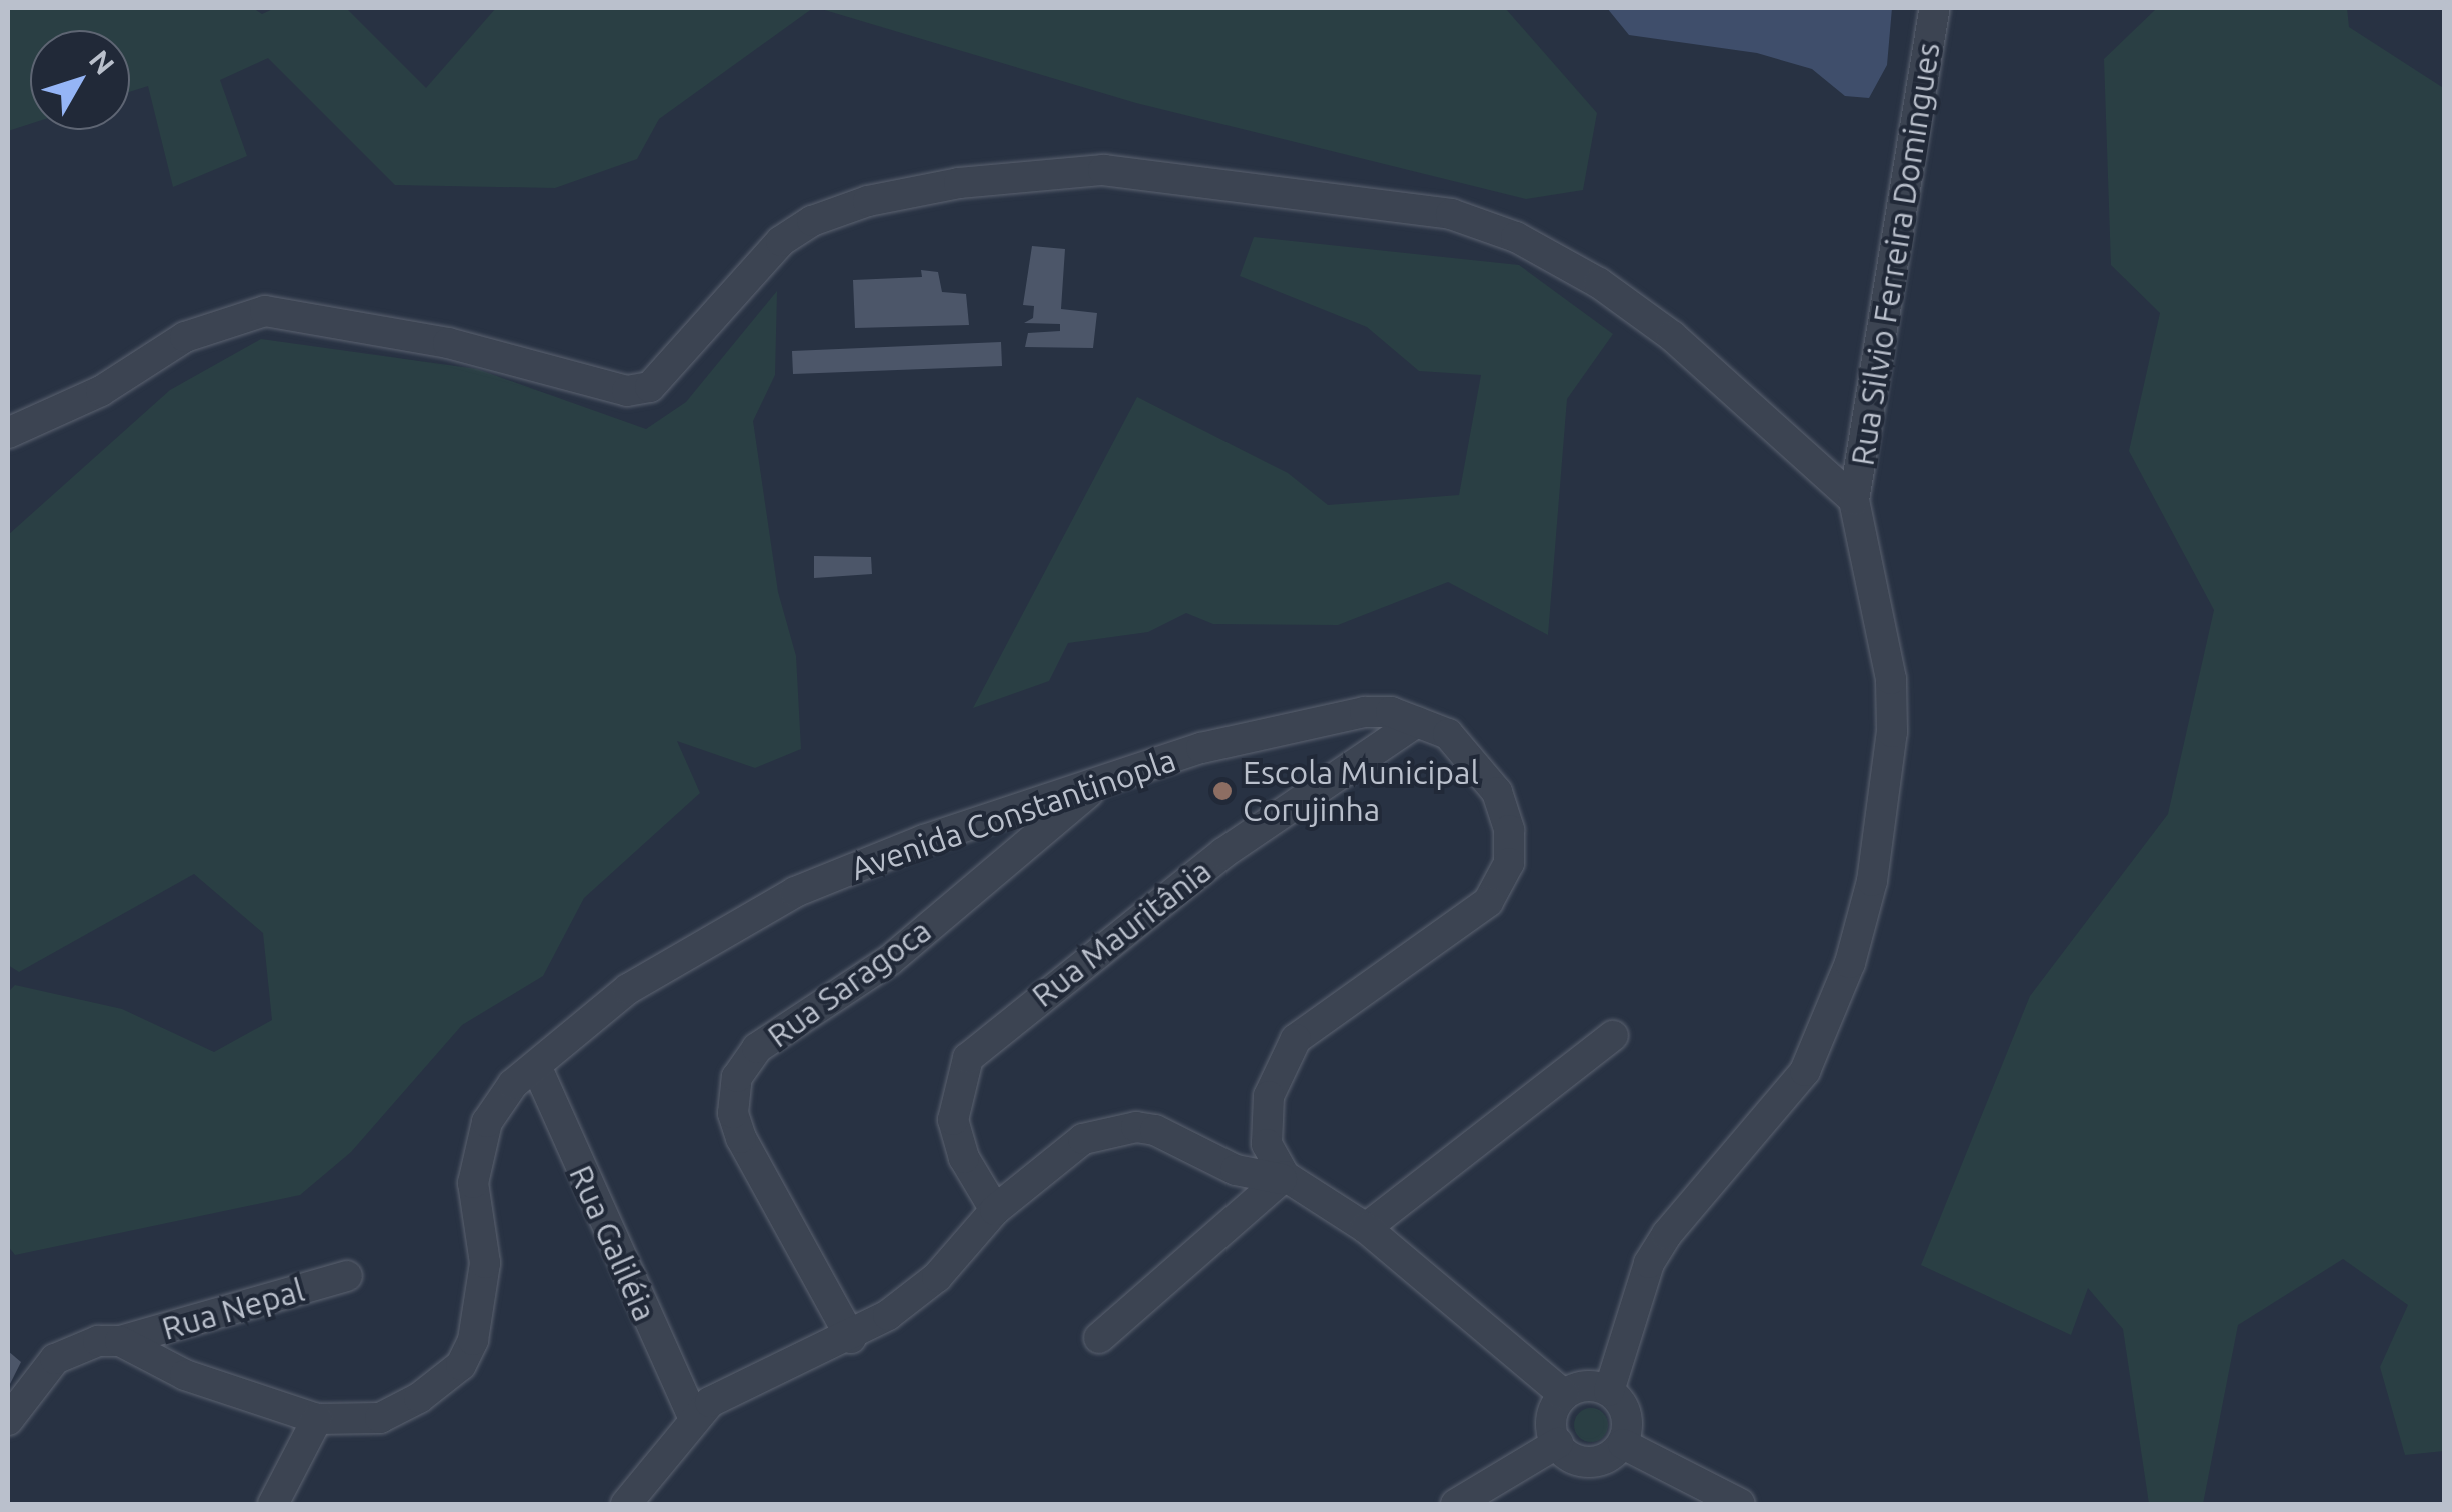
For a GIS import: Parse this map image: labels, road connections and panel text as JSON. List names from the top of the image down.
{
  "streets": {
    "street": [
      "Rua Silvio Ferreira Domingues",
      "Avenida Constantinopla",
      "Rua Mauritânia",
      "Rua Saragoca",
      "Rua Galiléia",
      "Rua Nepal"
    ]
  },
  "crossings": [
    ["Avenida Constantinopla", "Rua Mauritânia"],
    ["Avenida Constantinopla", "Rua Saragoca"],
    ["Avenida Constantinopla", "Rua Galiléia"],
    ["Avenida Constantinopla", "Rua Nepal"]
  ],
  "places": ["Escola Municipal Corujinha"],
  "north": "top right"
}
